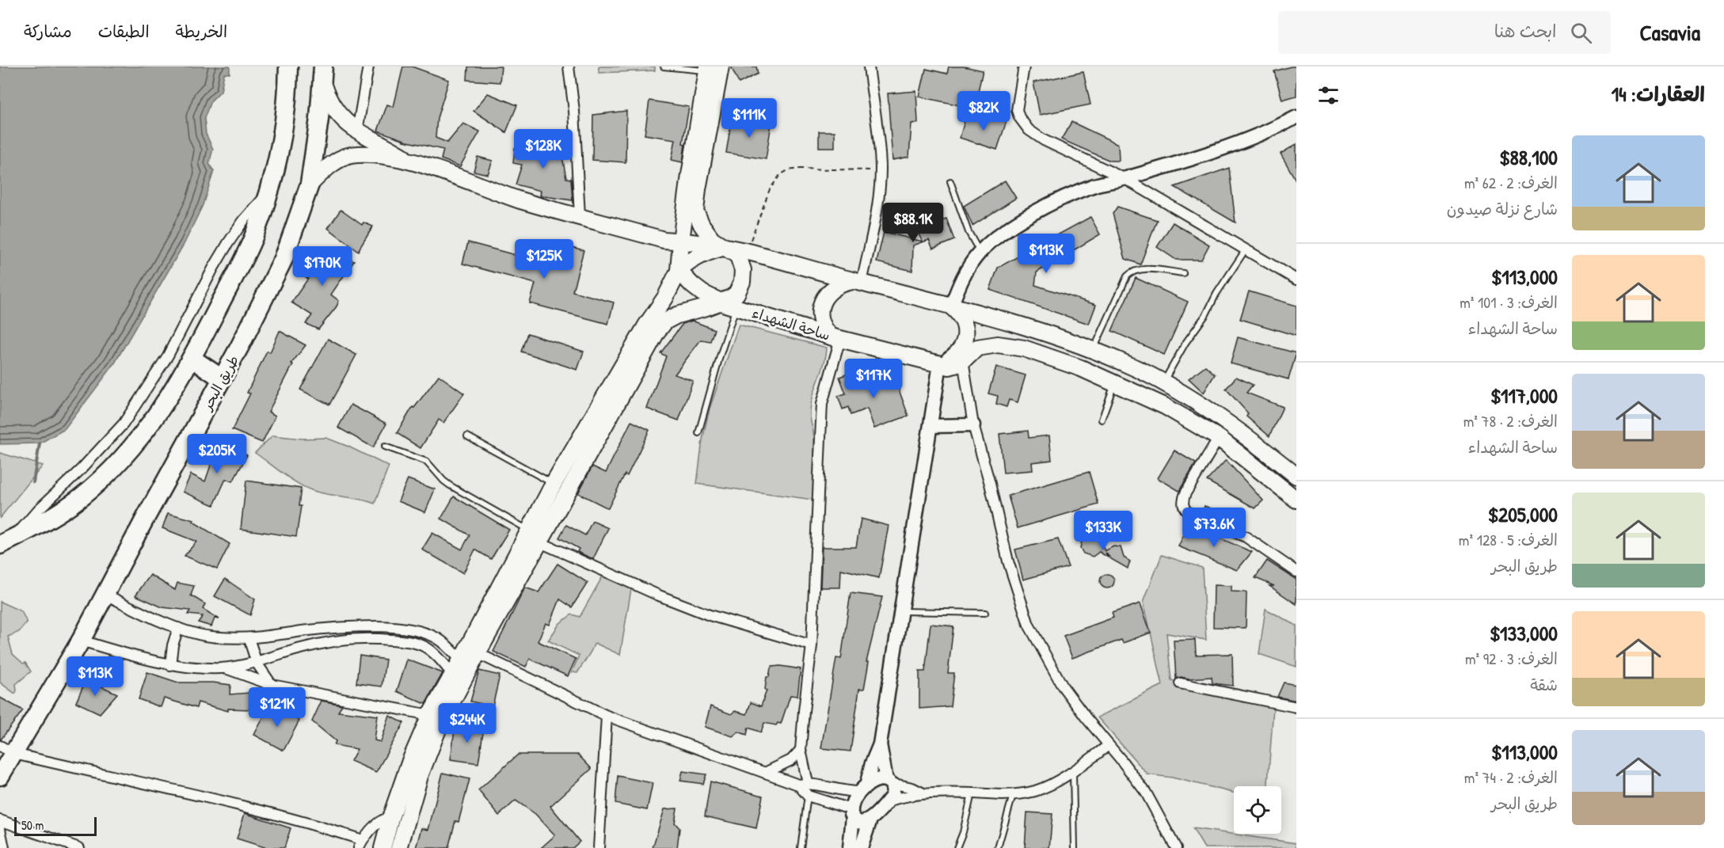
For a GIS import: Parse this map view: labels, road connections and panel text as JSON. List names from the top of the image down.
{
  "streets": {
    "highway": ["طريق البحر"],
    "main road": ["ساحة الشهداء"]
  },
  "scale_bar": "50 m",
  "page": {
    "header": "Casavia",
    "search": "ابحث هنا",
    "nav": ["الخريطة", "الطبقات", "مشاركة"],
    "heading": "العقارات: 14",
    "price": [
      "$82K",
      "$111K",
      "$128K",
      "$88.1K",
      "$113K",
      "$125K",
      "$170K",
      "$117K",
      "$205K",
      "$73.6K",
      "$133K",
      "$113K",
      "$121K",
      "$244K"
    ],
    "list": [
      {
        "name": "$88,100",
        "note": "الغرف: 2 · 62 m² · شارع نزلة صيدون"
      },
      {
        "name": "$113,000",
        "note": "الغرف: 3 · 101 m² · ساحة الشهداء"
      },
      {
        "name": "$117,000",
        "note": "الغرف: 2 · 78 m² · ساحة الشهداء"
      },
      {
        "name": "$205,000",
        "note": "الغرف: 5 · 128 m² · طريق البحر"
      },
      {
        "name": "$133,000",
        "note": "الغرف: 3 · 92 m² · شقة"
      },
      {
        "name": "$113,000",
        "note": "الغرف: 2 · 74 m² · طريق البحر"
      }
    ],
    "scale": "50 m"
  }
}
